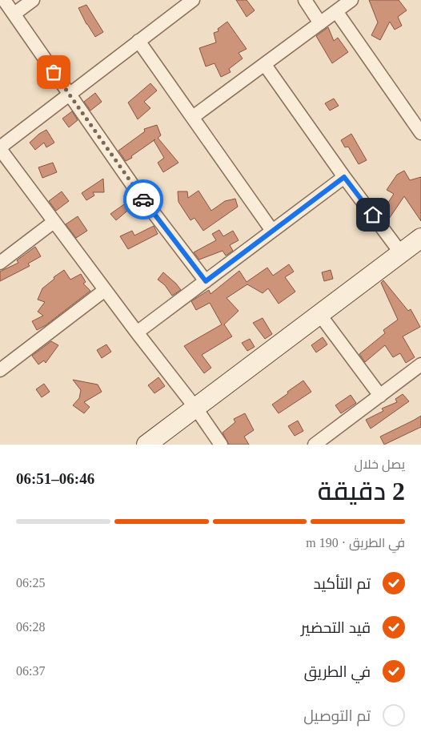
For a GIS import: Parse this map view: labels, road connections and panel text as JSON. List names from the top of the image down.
{
  "page": {
    "heading": ["2 دقيقة", "يصل خلال", "06:46–06:51"],
    "bar": "في الطريق · 190 m",
    "list": [
      ["تم التأكيد", "06:25"],
      ["قيد التحضير", "06:28"],
      ["في الطريق", "06:37"],
      "تم التوصيل"
    ]
  }
}
